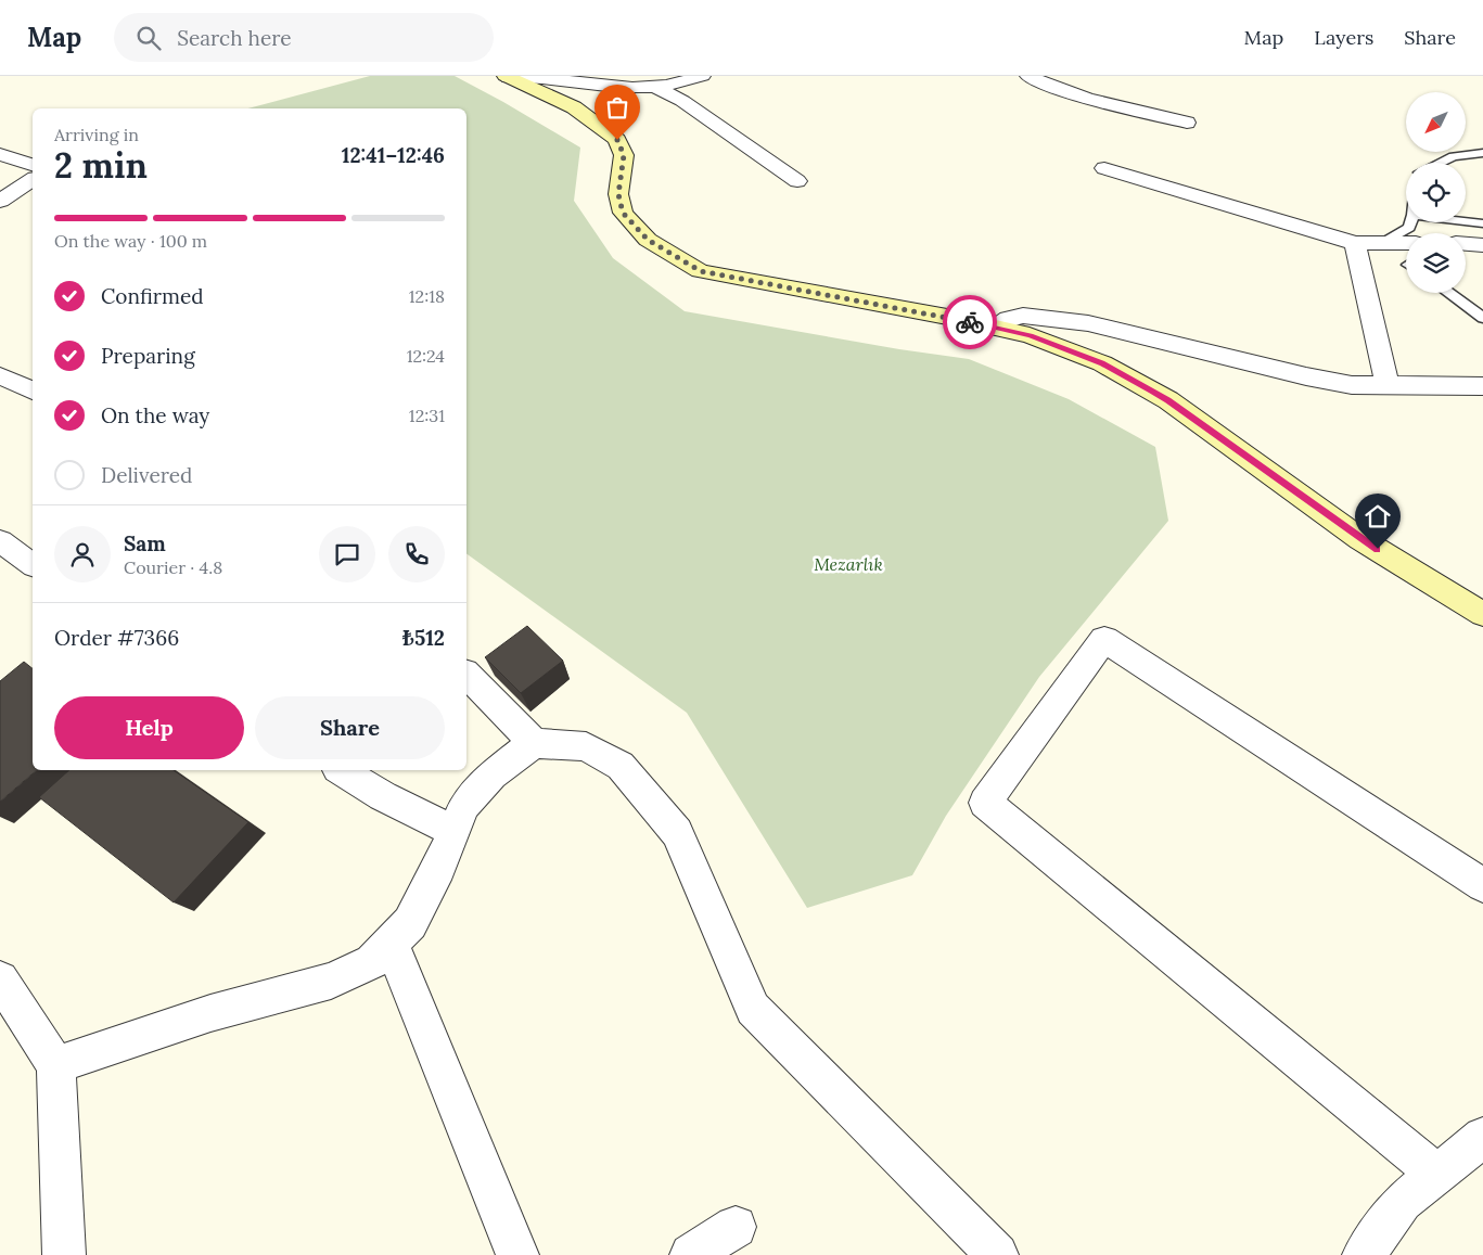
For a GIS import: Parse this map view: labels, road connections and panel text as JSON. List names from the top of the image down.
{
  "parks": ["Mezarlık"],
  "north": "bottom left",
  "page": {
    "header": "Map",
    "search": "Search here",
    "nav": ["Map", "Layers", "Share"],
    "heading": ["2 min", "Arriving in", "12:41–12:46"],
    "panel": [
      "Sam",
      "Courier · 4.8",
      "Order #7366",
      "₺512"
    ],
    "bar": "On the way · 100 m",
    "list": [
      ["Confirmed", "12:18"],
      ["Preparing", "12:24"],
      ["On the way", "12:31"],
      "Delivered"
    ],
    "buttons": ["Help", "Share"]
  }
}
